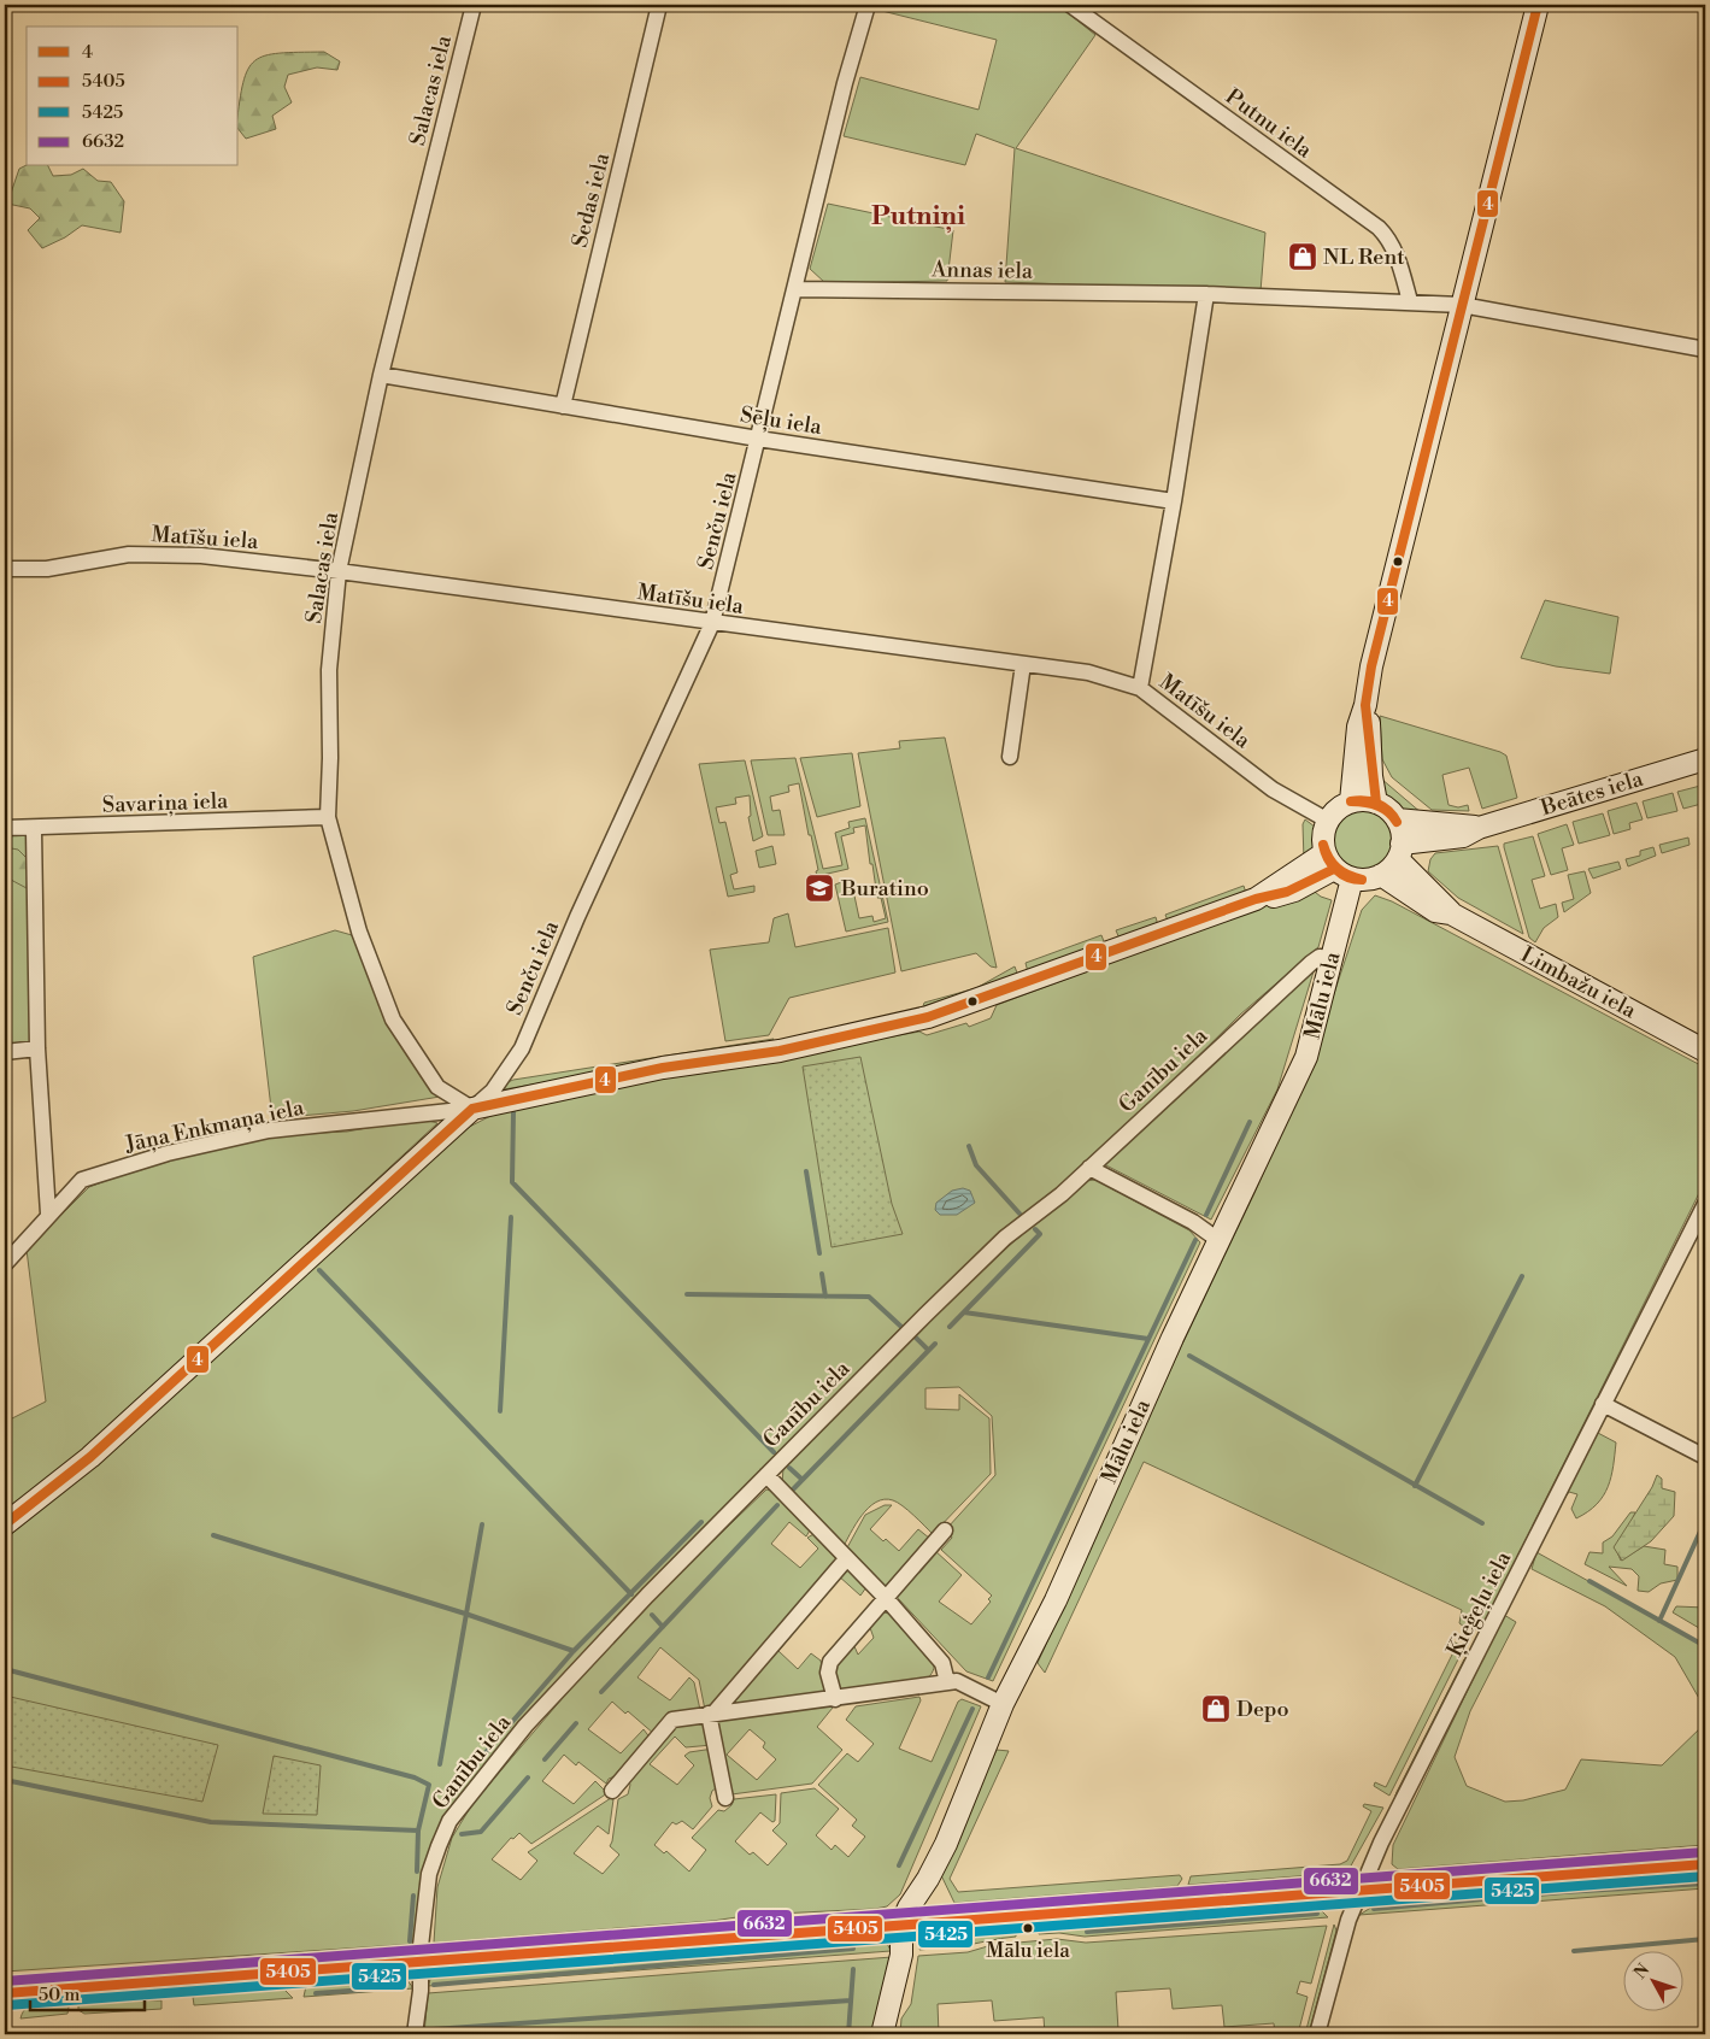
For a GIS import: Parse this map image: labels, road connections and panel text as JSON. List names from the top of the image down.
{
  "streets": {
    "main road": ["Beātes iela", "Limbažu iela", "Mālu iela"],
    "street": [
      "Salacas iela",
      "Putnu iela",
      "Sedas iela",
      "Annas iela",
      "Sēļu iela",
      "Senču iela",
      "Matīšu iela",
      "Savariņa iela",
      "Ganību iela",
      "Jāņa Enkmaņa iela",
      "Ķieģeļu iela"
    ]
  },
  "crossings": [
    ["Salacas iela", "Sēļu iela"],
    ["Salacas iela", "Senču iela"],
    ["Salacas iela", "Matīšu iela"],
    ["Salacas iela", "Savariņa iela"],
    ["Salacas iela", "Jāņa Enkmaņa iela"],
    ["Putnu iela", "Annas iela"],
    ["Sedas iela", "Sēļu iela"],
    ["Annas iela", "Senču iela"],
    ["Sēļu iela", "Senču iela"],
    ["Senču iela", "Matīšu iela"],
    ["Senču iela", "Jāņa Enkmaņa iela"],
    ["Matīšu iela", "Beātes iela"],
    ["Matīšu iela", "Limbažu iela"],
    ["Matīšu iela", "Mālu iela"],
    ["Beātes iela", "Limbažu iela"],
    ["Beātes iela", "Mālu iela"],
    ["Limbažu iela", "Mālu iela"],
    ["Mālu iela", "Ganību iela"]
  ],
  "districts": ["Putniņi"],
  "places": {
    "shop": ["NL Rent", "Depo"],
    "school or university": ["Buratino"],
    "other": ["Mālu iela"]
  },
  "lines": [
    "transit line 4",
    "transit line 6632",
    "transit line 5405",
    "transit line 5425"
  ],
  "legend": [
    "4",
    "5405",
    "5425",
    "6632"
  ],
  "scale_bar": "50 m",
  "north": "top left"
}
